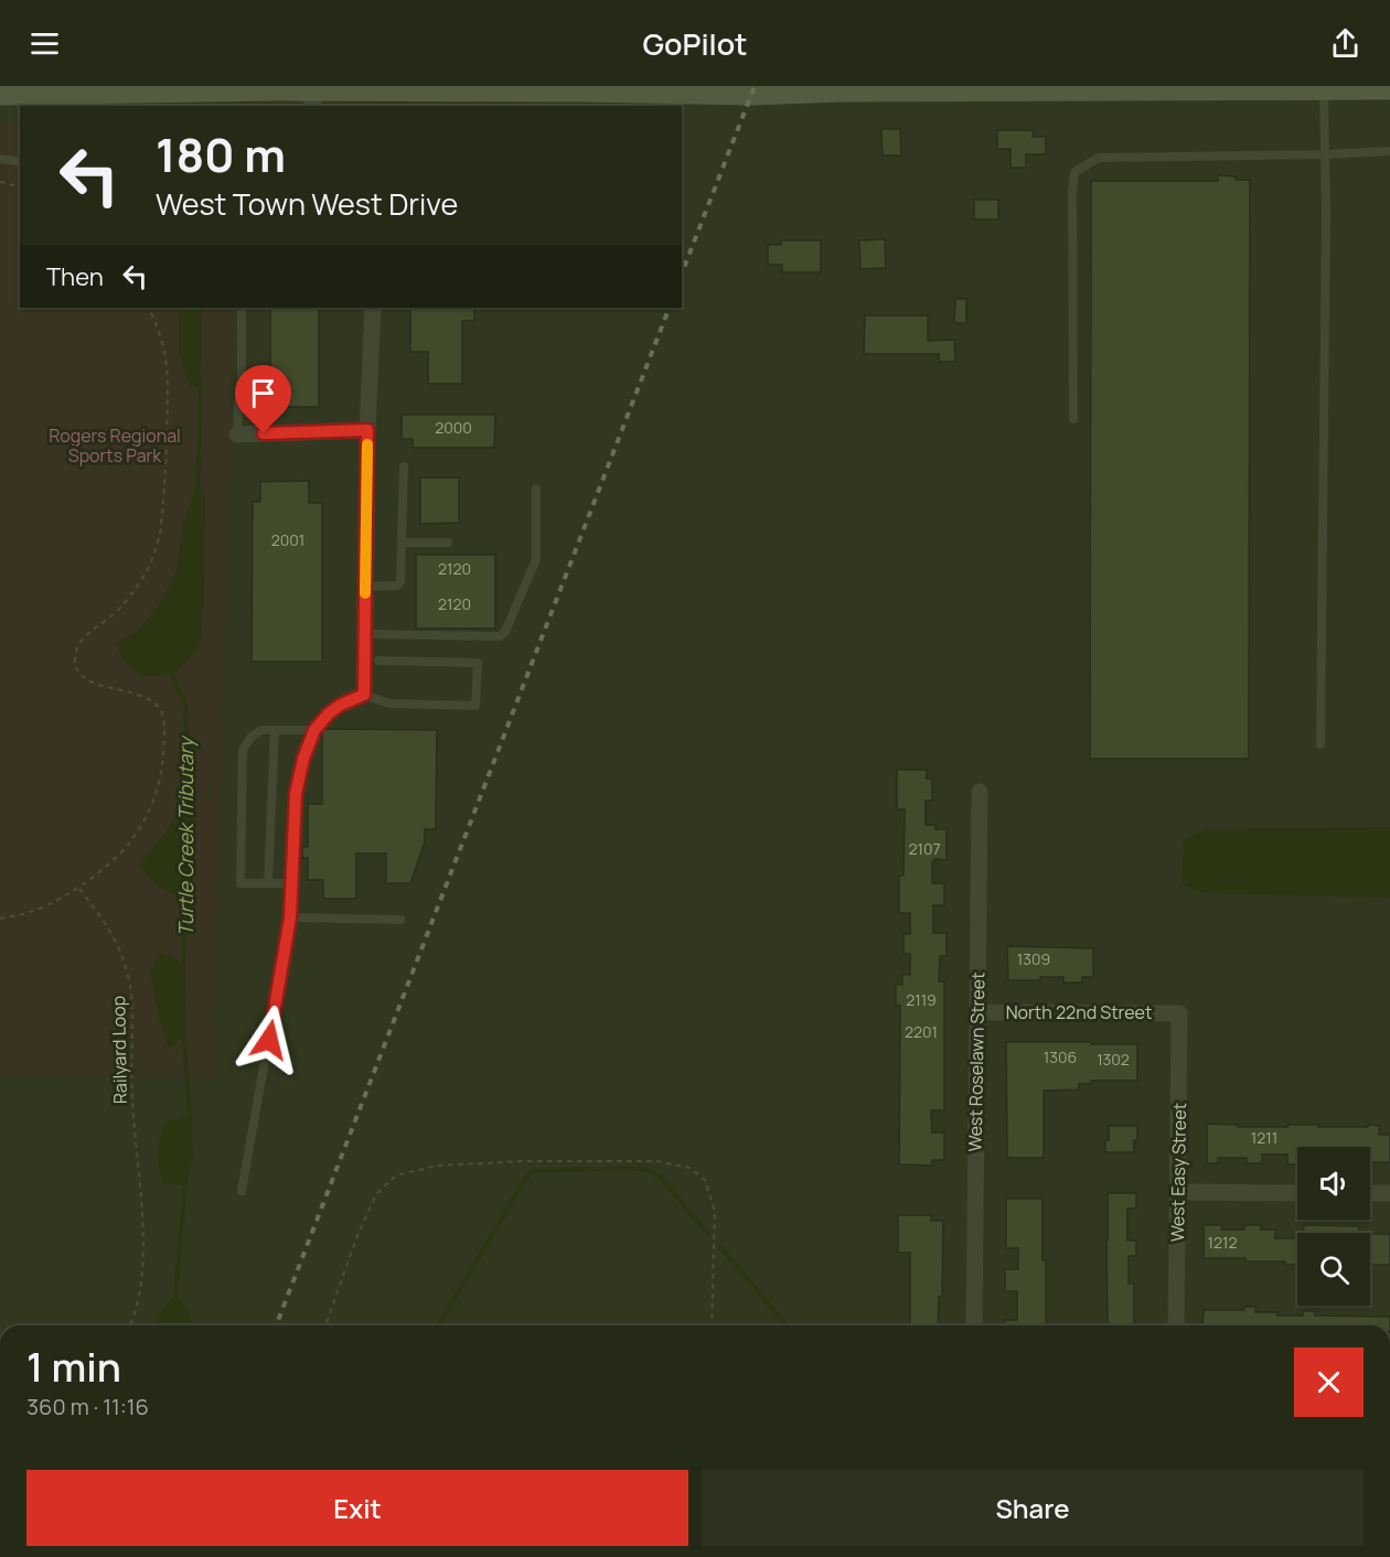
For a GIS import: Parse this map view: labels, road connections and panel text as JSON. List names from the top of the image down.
{
  "streets": {
    "street": ["North 22nd Street", "West Roselawn Street", "West Easy Street"],
    "path": ["Railyard Loop"]
  },
  "crossings": [
    ["North 22nd Street", "West Roselawn Street"],
    ["North 22nd Street", "West Easy Street"]
  ],
  "water": ["Turtle Creek Tributary"],
  "parks": ["Rogers Regional Sports Park"],
  "house_numbers": [
    "2000",
    "2001",
    "2120",
    "2120",
    "2107",
    "1309",
    "2119",
    "2201",
    "1306",
    "1302",
    "1211",
    "1212"
  ],
  "page": {
    "header": "GoPilot",
    "turn": ["180 m", "West Town West Drive"],
    "then": "Then",
    "heading": ["1 min", "360 m · 11:16"],
    "buttons": ["Exit", "Share"]
  }
}
